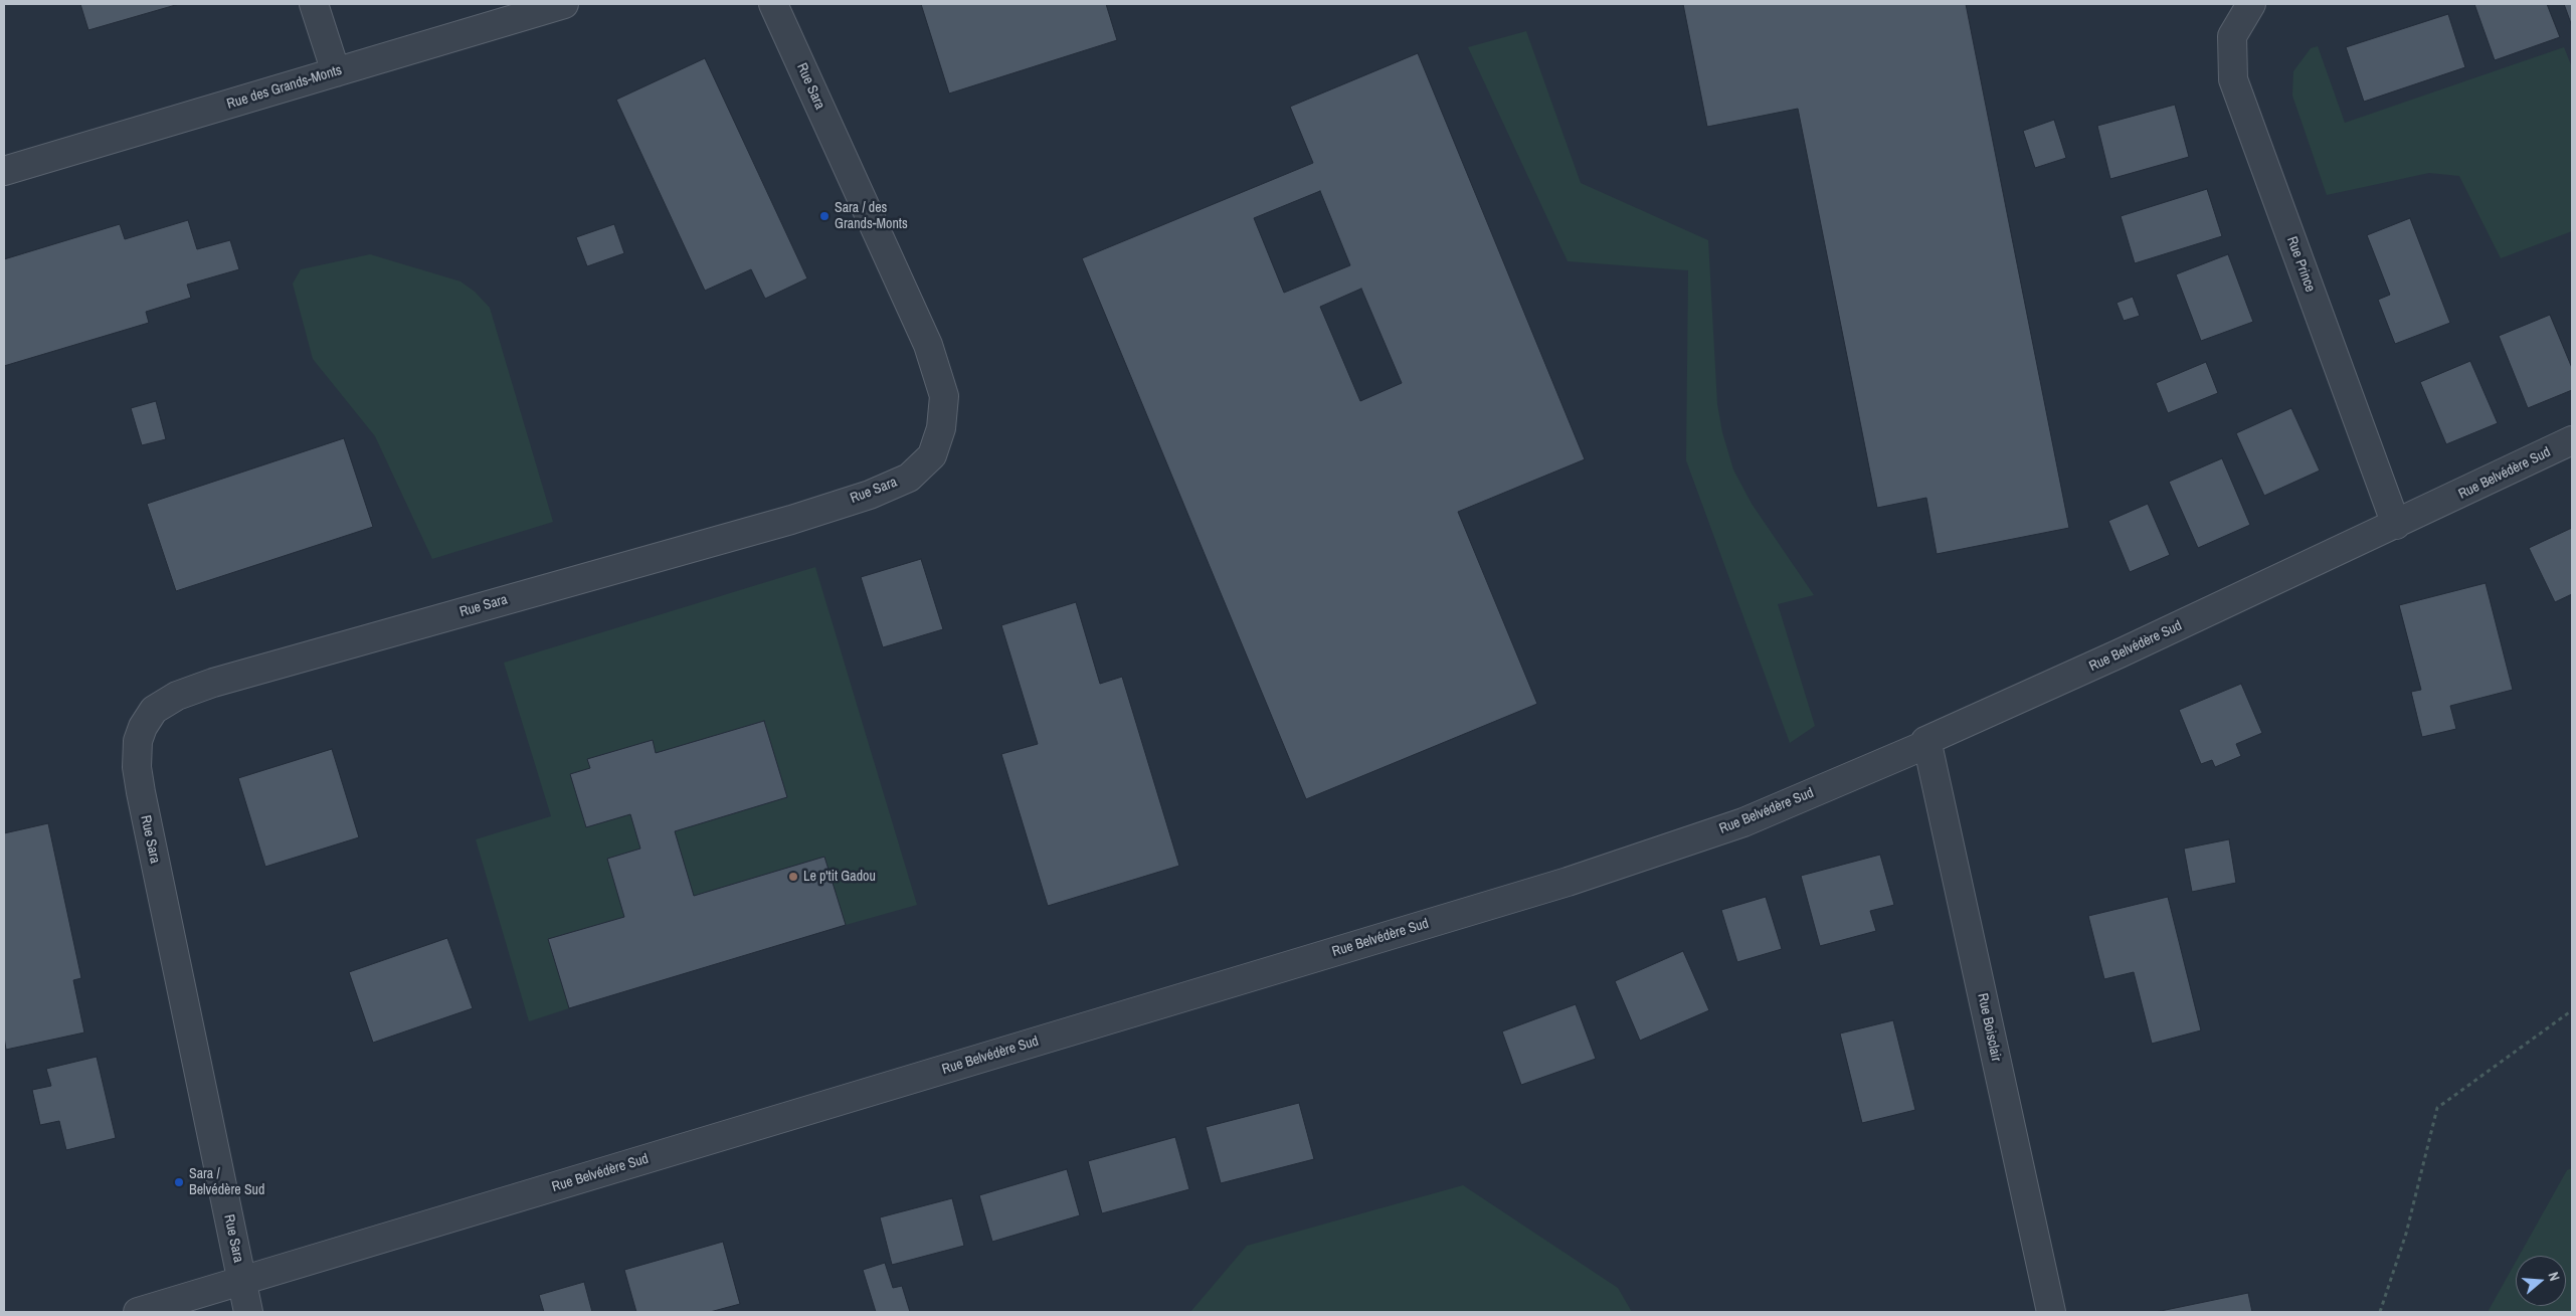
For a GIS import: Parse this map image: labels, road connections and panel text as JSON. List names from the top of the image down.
{
  "streets": {
    "street": [
      "Rue Sara",
      "Rue des Grands-Monts",
      "Rue Prince",
      "Rue Belvédère Sud",
      "Rue Boisclair"
    ]
  },
  "crossings": [
    ["Rue Sara", "Rue Belvédère Sud"],
    ["Rue Prince", "Rue Belvédère Sud"],
    ["Rue Belvédère Sud", "Rue Boisclair"]
  ],
  "places": ["Sara / des Grands-Monts", "Le p'tit Gadou", "Sara / Belvédère Sud"],
  "north": "right"
}
